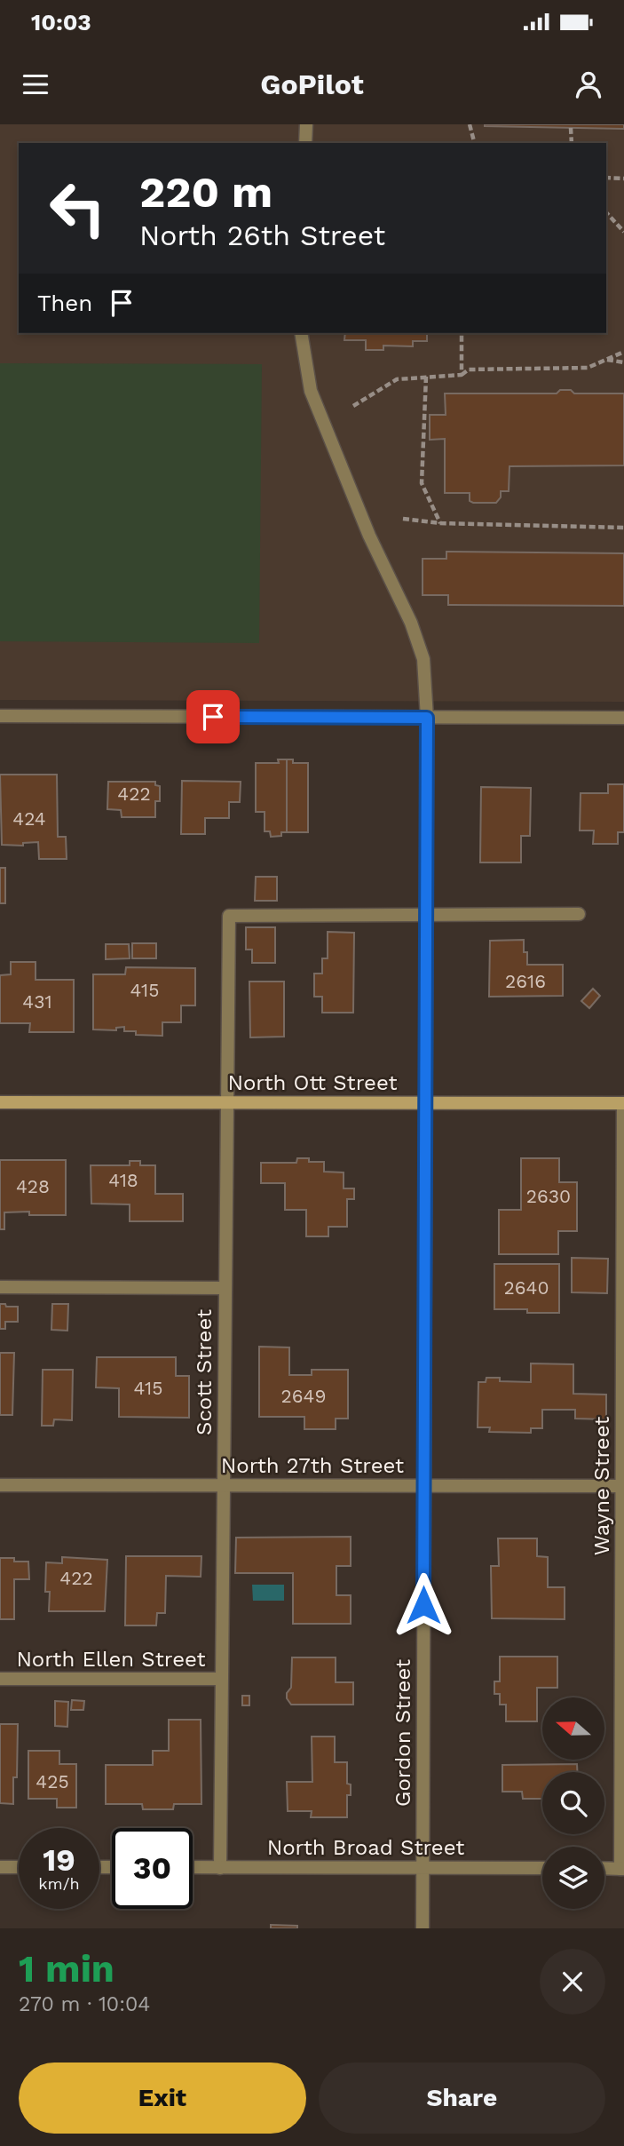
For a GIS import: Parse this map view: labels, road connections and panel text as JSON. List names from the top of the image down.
{
  "streets": {
    "street": [
      "North Ott Street",
      "Scott Street",
      "North 27th Street",
      "Wayne Street",
      "North Ellen Street",
      "Gordon Street",
      "North Broad Street"
    ]
  },
  "crossings": [
    ["North Ott Street", "Scott Street"],
    ["North Ott Street", "Wayne Street"],
    ["North Ott Street", "Gordon Street"],
    ["Scott Street", "North 27th Street"],
    ["Scott Street", "North Ellen Street"],
    ["Scott Street", "Gordon Street"],
    ["Scott Street", "North Broad Street"],
    ["North 27th Street", "Wayne Street"],
    ["North 27th Street", "Gordon Street"],
    ["Gordon Street", "North Broad Street"]
  ],
  "house_numbers": [
    "422",
    "424",
    "2616",
    "415",
    "431",
    "418",
    "428",
    "2630",
    "2640",
    "415",
    "2649",
    "422",
    "425"
  ],
  "north": "left",
  "page": {
    "status": "10:03",
    "header": "GoPilot",
    "turn": ["220 m", "North 26th Street"],
    "then": "Then",
    "speed": "19 km/h",
    "limit": "30",
    "heading": ["1 min", "270 m · 10:04"],
    "buttons": ["Exit", "Share"]
  }
}
